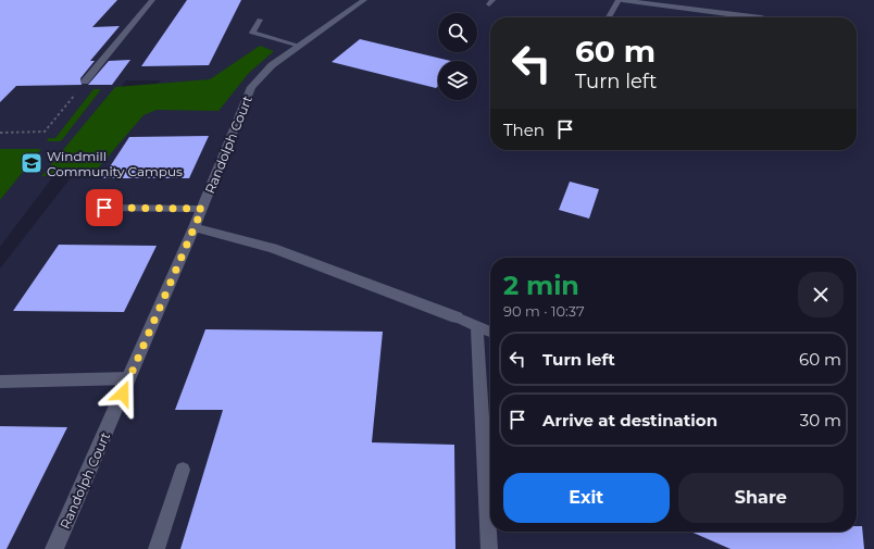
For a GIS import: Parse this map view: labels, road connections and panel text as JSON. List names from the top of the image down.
{
  "streets": {
    "street": ["Randolph Court"]
  },
  "places": {
    "school or university": ["Windmill Community Campus"]
  },
  "page": {
    "turn": ["60 m", "Turn left"],
    "then": "Then",
    "heading": ["2 min", "90 m · 10:37"],
    "list": [
      {
        "name": "Turn left",
        "value": "60 m"
      },
      {
        "name": "Arrive at destination",
        "value": "30 m"
      }
    ],
    "buttons": ["Exit", "Share"]
  }
}
